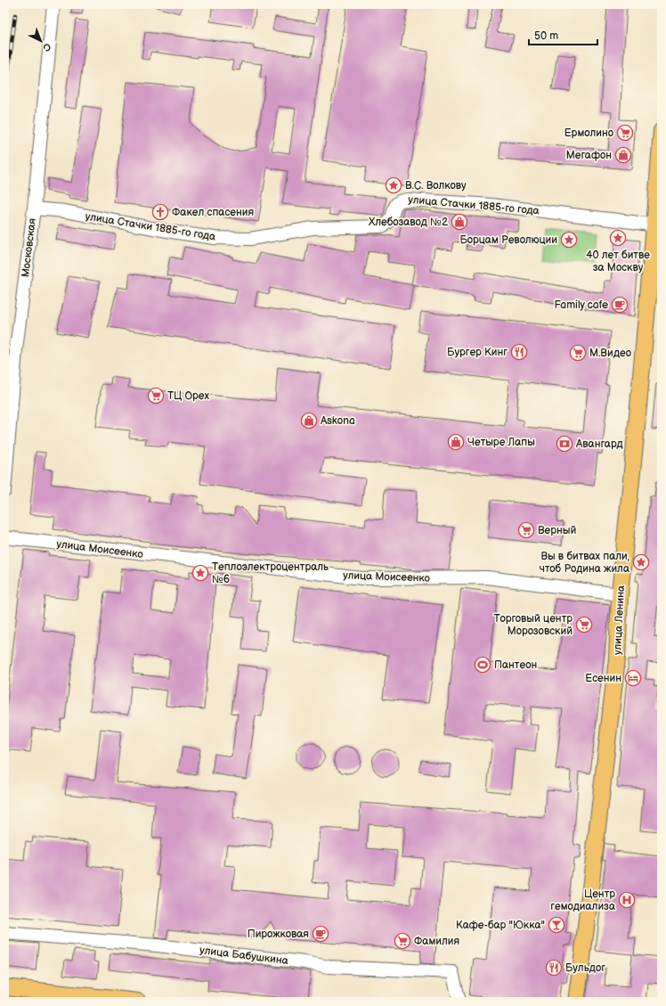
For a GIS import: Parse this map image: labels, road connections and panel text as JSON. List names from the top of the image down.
{
  "streets": {
    "main road": ["улица Ленина"],
    "street": [
      "улица Стачки 1885-го года",
      "Московская",
      "улица Моисеенко",
      "улица Бабушкина"
    ]
  },
  "crossings": [
    ["улица Стачки 1885-го года", "Московская"],
    ["улица Стачки 1885-го года", "улица Ленина"],
    ["улица Моисеенко", "улица Ленина"]
  ],
  "places": {
    "supermarket": [
      "Ермолино",
      "М.Видео",
      "ТЦ Орех",
      "Верный",
      "Торговый центр Морозовский",
      "Фамилия"
    ],
    "shop": [
      "Мегафон",
      "Хлебозавод №2",
      "Askona",
      "Четыре Лапы"
    ],
    "place": [
      "В.С. Волкову",
      "40 лет битве за Москву",
      "Борцам Революции",
      "Вы в битвах пали, чтоб Родина жила",
      "Теплоэлектроцентраль №6"
    ],
    "church": ["Факел спасения"],
    "cafe": ["Family cafe", "Пирожковая"],
    "restaurant": ["Бургер Кинг", "Бульдог"],
    "bank": ["Авангард"],
    "sports": ["Пантеон"],
    "hotel": ["Есенин"],
    "hospital": ["Центр гемодиализа"],
    "bar": ["Кафе-бар \"Юкка\""]
  },
  "scale_bar": "50 m",
  "north": "bottom right"
}
